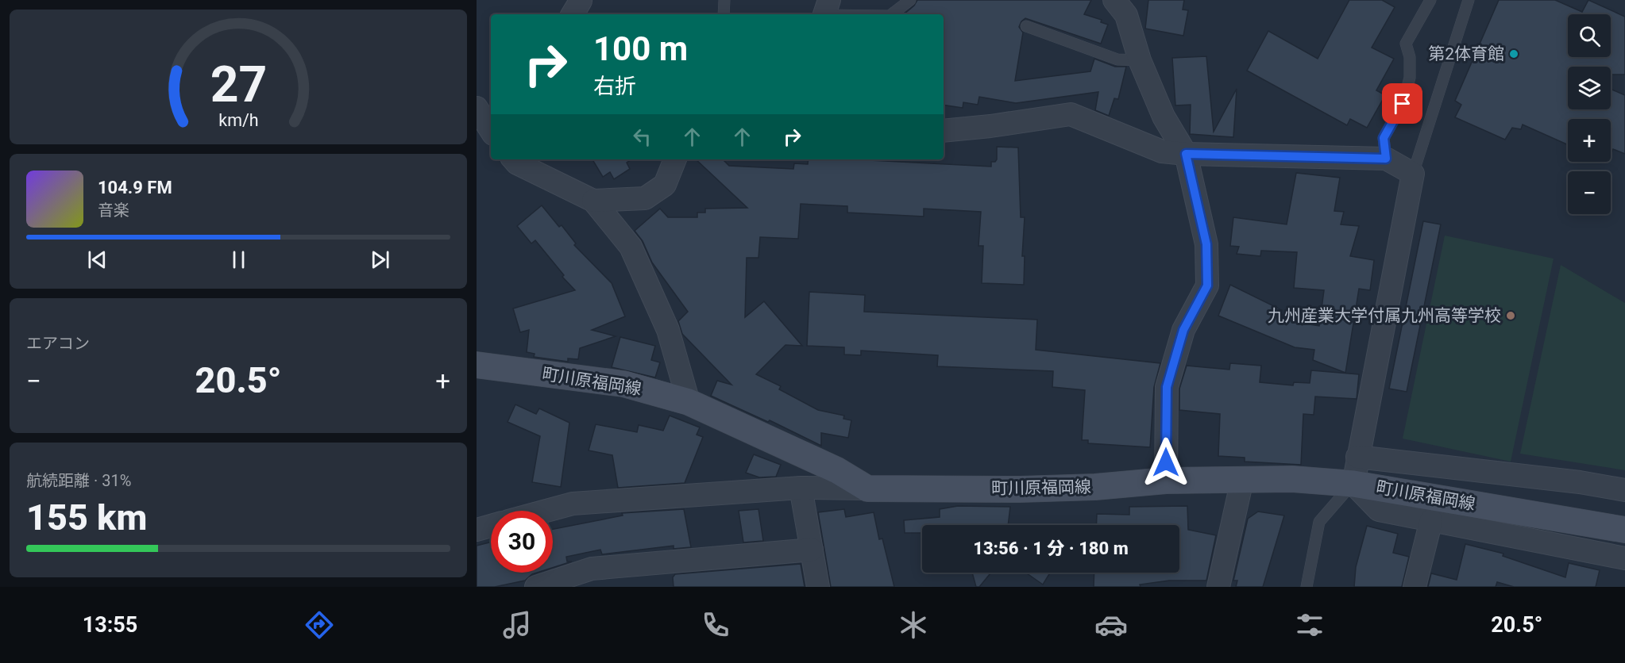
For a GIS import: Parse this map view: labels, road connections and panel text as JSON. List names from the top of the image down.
{
  "streets": {
    "main road": ["町川原福岡線"]
  },
  "places": ["第2体育館", "九州産業大学付属九州高等学校"],
  "page": {
    "map_buttons": ["+", "−"],
    "turn": ["100 m", "右折"],
    "song": ["104.9 FM", "音楽"],
    "tile": [
      "エアコン",
      ["航続距離 · 31%", "155 km"]
    ],
    "heat": ["−", "20.5°", "+"],
    "limit": "30",
    "trip": "13:56 · 1 分 · 180 m",
    "tabs": ["13:55", "20.5°"],
    "gauge": ["27", "km/h"]
  }
}
